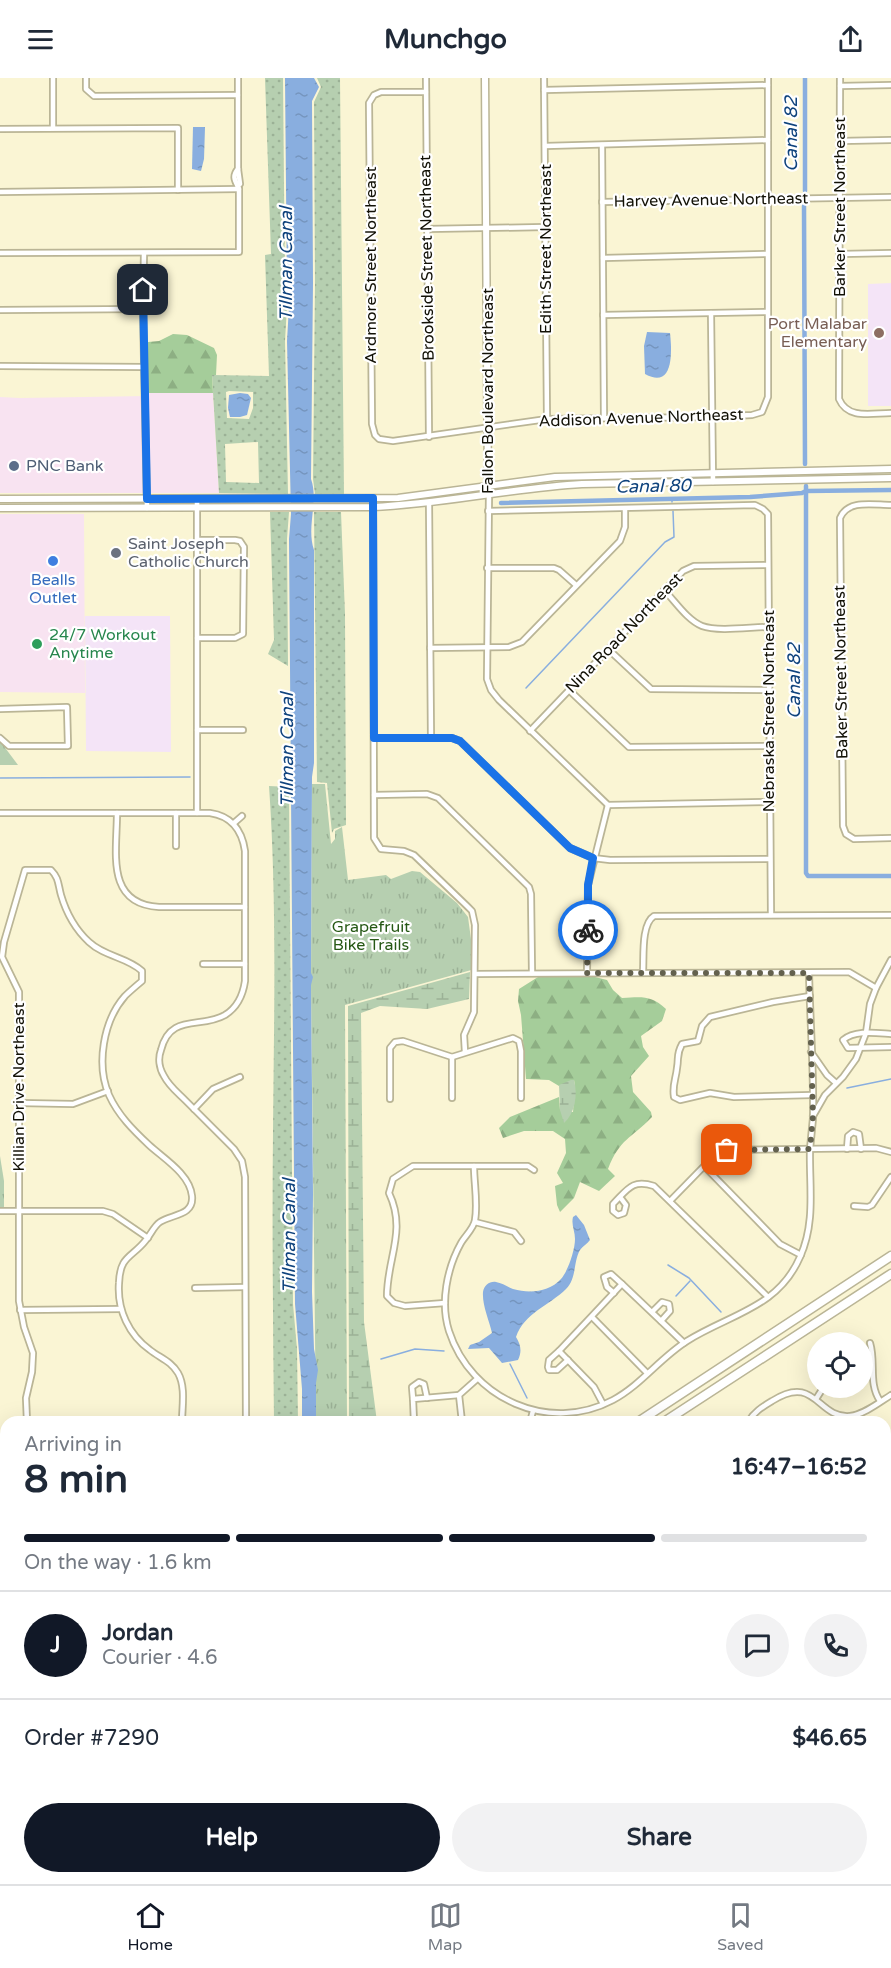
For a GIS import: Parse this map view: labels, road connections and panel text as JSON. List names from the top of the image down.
{
  "streets": {
    "main road": ["Fallon Boulevard Northeast"],
    "street": [
      "Harvey Avenue Northeast",
      "Barker Street Northeast",
      "Edith Street Northeast",
      "Brookside Street Northeast",
      "Ardmore Street Northeast",
      "Addison Avenue Northeast",
      "Nina Road Northeast",
      "Baker Street Northeast",
      "Nebraska Street Northeast",
      "Killian Drive Northeast"
    ]
  },
  "crossings": [
    ["Harvey Avenue Northeast", "Barker Street Northeast"],
    ["Edith Street Northeast", "Addison Avenue Northeast"],
    ["Brookside Street Northeast", "Ardmore Street Northeast"],
    ["Brookside Street Northeast", "Addison Avenue Northeast"],
    ["Ardmore Street Northeast", "Addison Avenue Northeast"],
    ["Fallon Boulevard Northeast", "Addison Avenue Northeast"],
    ["Fallon Boulevard Northeast", "Nina Road Northeast"],
    ["Nina Road Northeast", "Nebraska Street Northeast"]
  ],
  "water": ["Canal 82", "Tillman Canal", "Canal 80"],
  "parks": ["Grapefruit Bike Trails"],
  "places": [
    "Port Malabar Elementary",
    "PNC Bank",
    "Saint Joseph Catholic Church",
    "Bealls Outlet",
    "24/7 Workout Anytime"
  ],
  "page": {
    "header": "Munchgo",
    "heading": ["8 min", "Arriving in", "16:47–16:52"],
    "panel": [
      "Jordan",
      "Courier · 4.6",
      "Order #7290",
      "$46.65"
    ],
    "bar": "On the way · 1.6 km",
    "round": "J",
    "buttons": ["Help", "Share"],
    "tabs": ["Home", "Map", "Saved"]
  }
}
